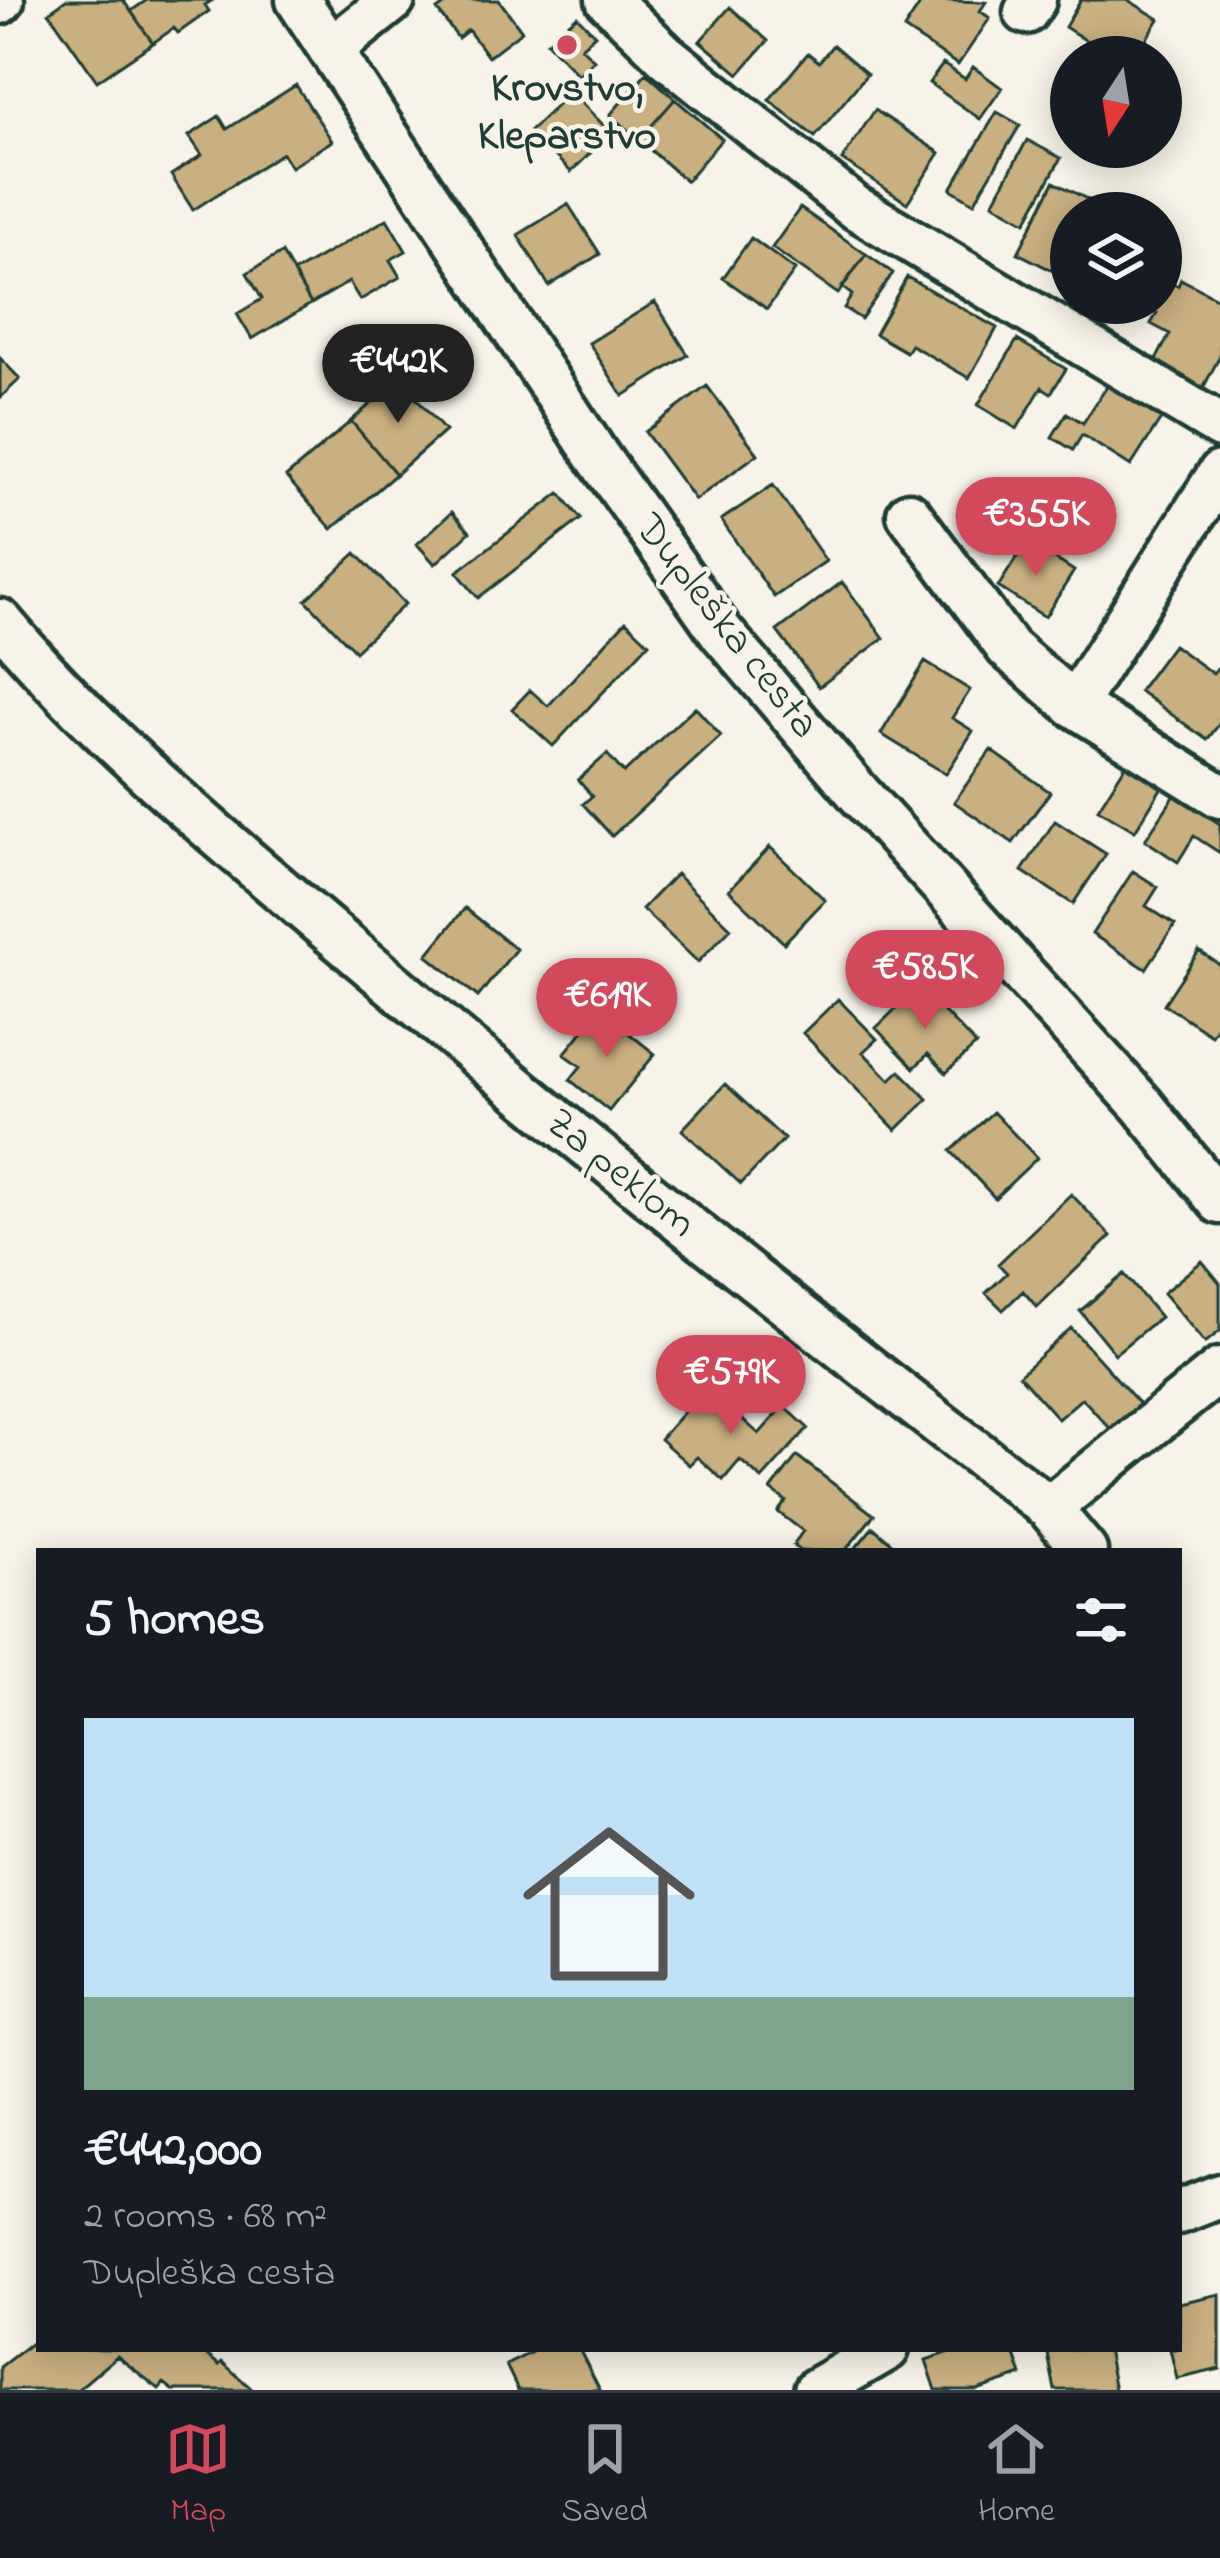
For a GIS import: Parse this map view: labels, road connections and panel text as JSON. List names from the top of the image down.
{
  "streets": {
    "street": ["Dupleška cesta", "Za peklom"]
  },
  "places": ["Krovstvo, Kleparstvo"],
  "north": "bottom",
  "page": {
    "price": [
      "€442K",
      "€355K",
      "€585K",
      "€619K",
      "€579K"
    ],
    "heading": "5 homes",
    "list": [
      {
        "name": "€442,000",
        "note": "2 rooms · 68 m² · Dupleška cesta"
      }
    ],
    "tabs": ["Map", "Saved", "Home"]
  }
}
